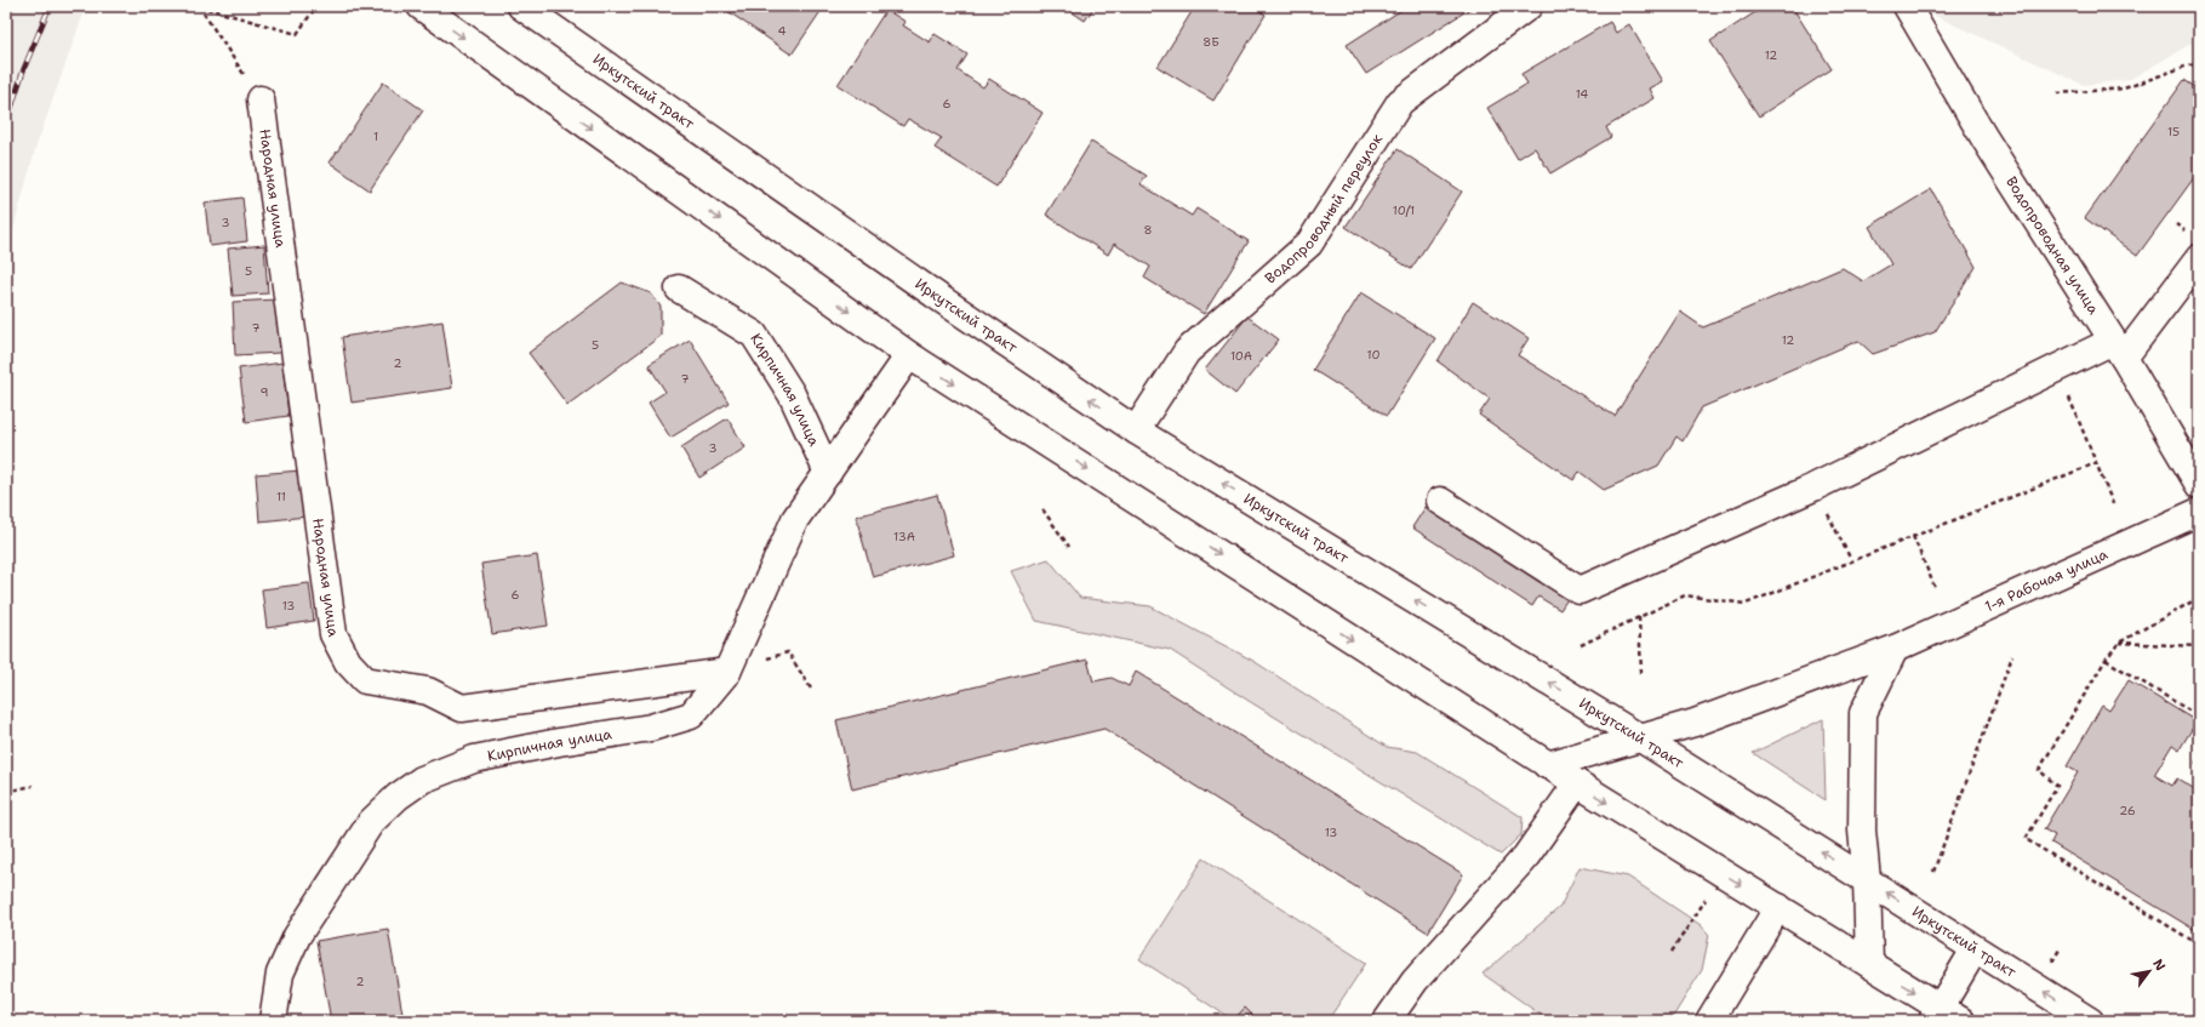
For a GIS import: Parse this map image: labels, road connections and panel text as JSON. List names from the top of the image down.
{
  "streets": {
    "main road": [
      "Иркутский тракт",
      "Народная улица",
      "Водопроводный переулок",
      "Водопроводная улица",
      "Кирпичная улица",
      "1-я Рабочая улица"
    ]
  },
  "crossings": [
    ["Иркутский тракт", "Водопроводный переулок"],
    ["Иркутский тракт", "1-я Рабочая улица"],
    ["Народная улица", "Кирпичная улица"]
  ],
  "house_numbers": [
    "4",
    "8Б",
    "12",
    "14",
    "6",
    "15",
    "1",
    "10/1",
    "3",
    "8",
    "5",
    "7",
    "12",
    "5",
    "10",
    "10А",
    "2",
    "7",
    "9",
    "3",
    "11",
    "13А",
    "6",
    "13",
    "26",
    "13",
    "2"
  ],
  "north": "top right"
}
